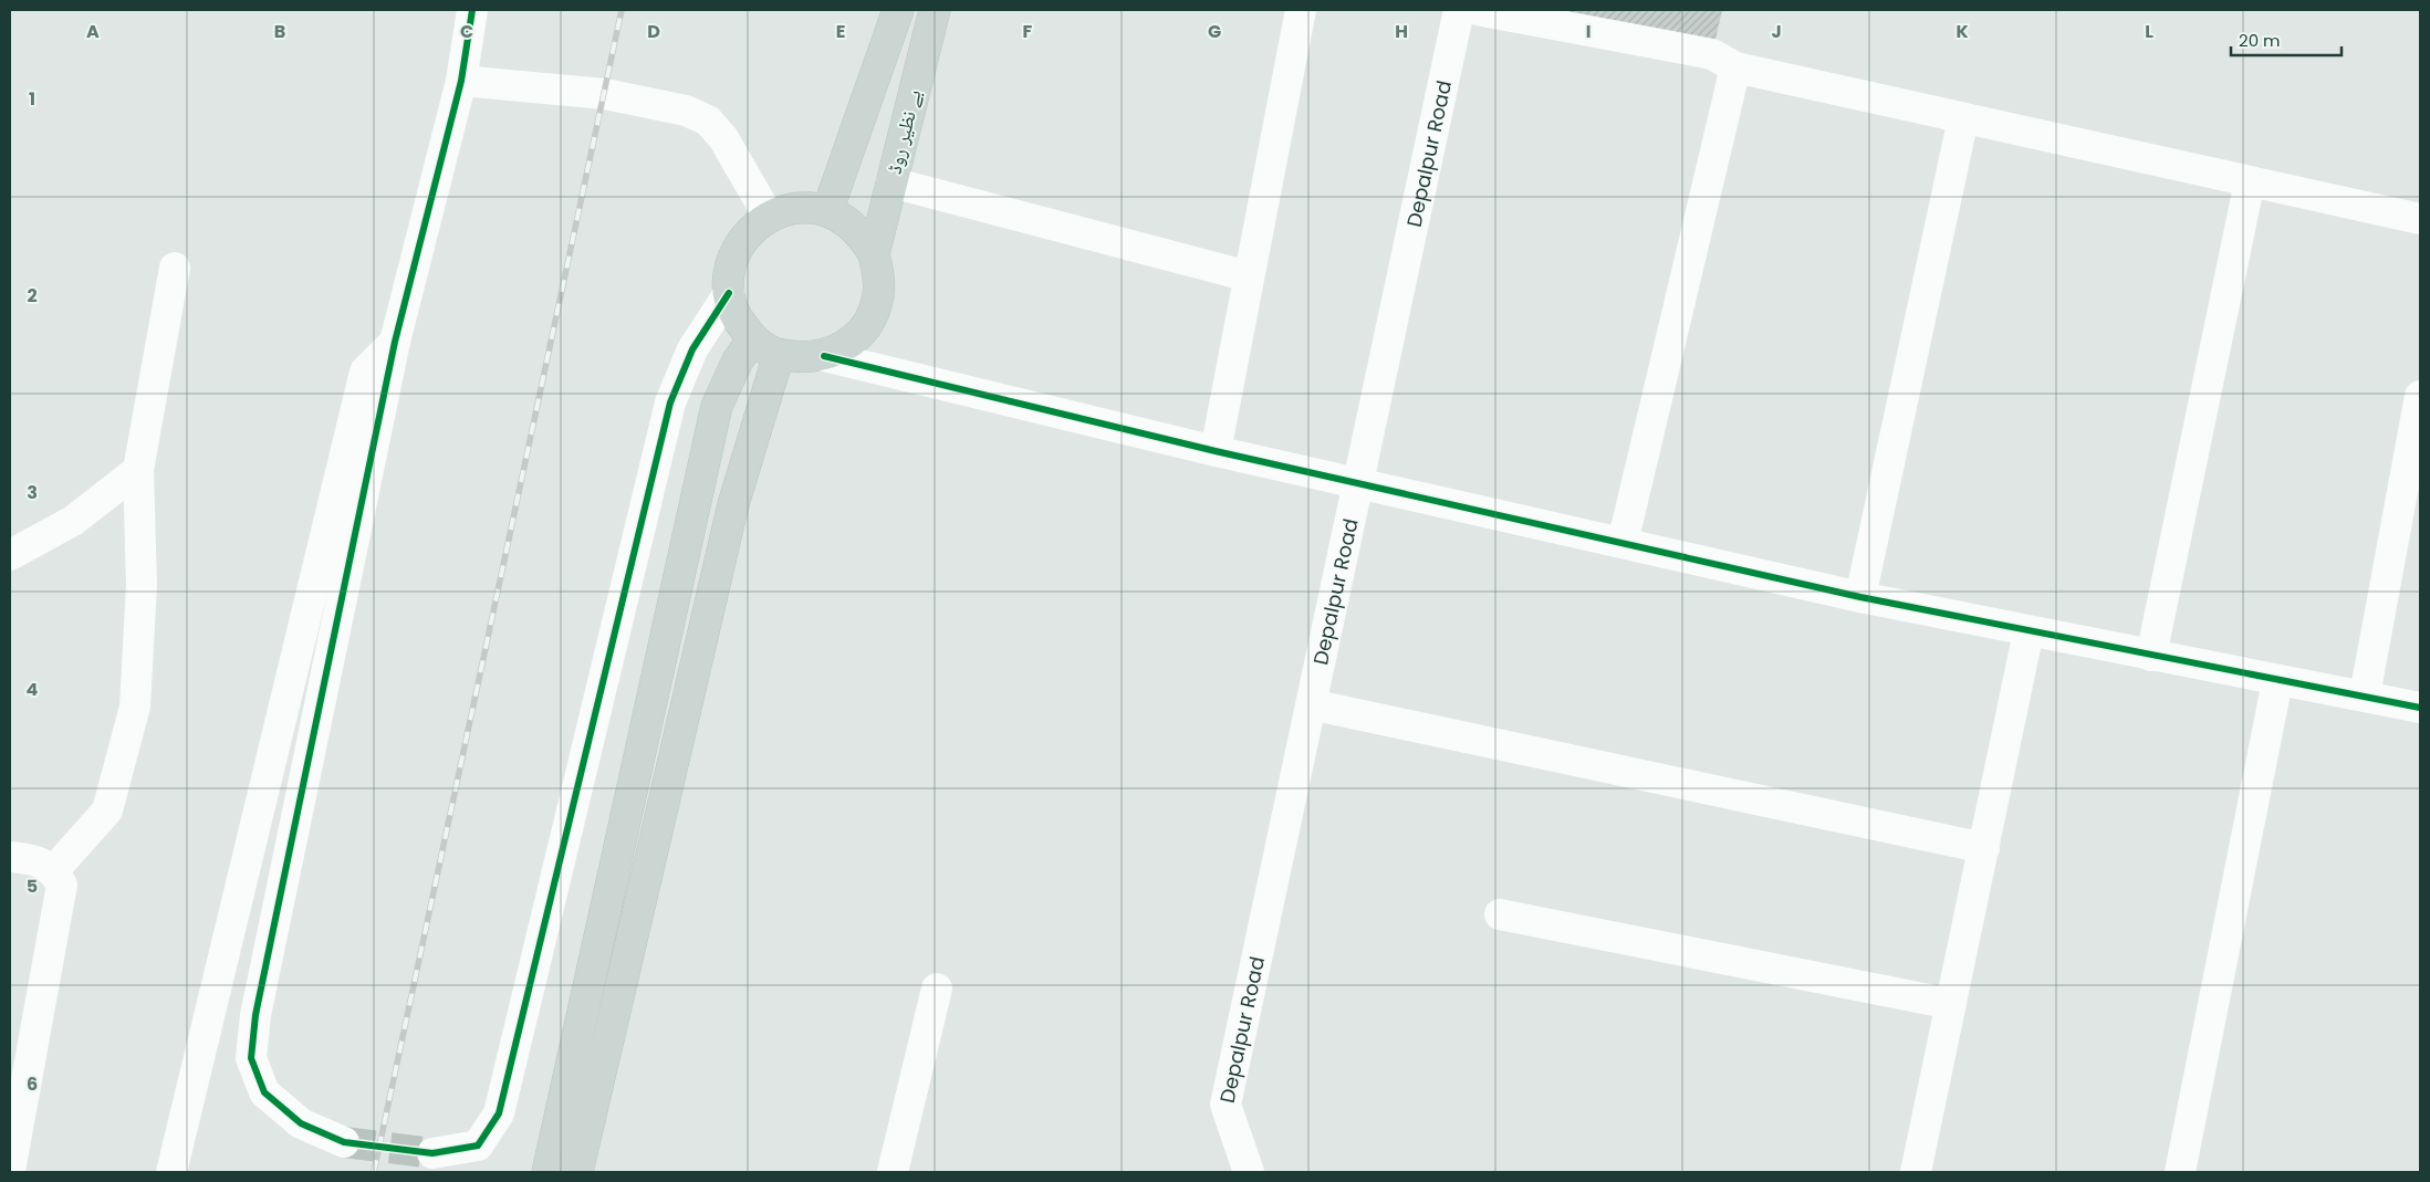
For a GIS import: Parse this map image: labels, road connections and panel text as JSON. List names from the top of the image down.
{
  "streets": {
    "main road": ["بے نظیر روڈ"],
    "street": ["Depalpur Road"]
  },
  "scale_bar": "20 m",
  "grid": {
    "columns": [
      "A",
      "B",
      "C",
      "D",
      "E",
      "F",
      "G",
      "H",
      "I",
      "J",
      "K",
      "L"
    ],
    "rows": [
      "1",
      "2",
      "3",
      "4",
      "5",
      "6"
    ]
  }
}
